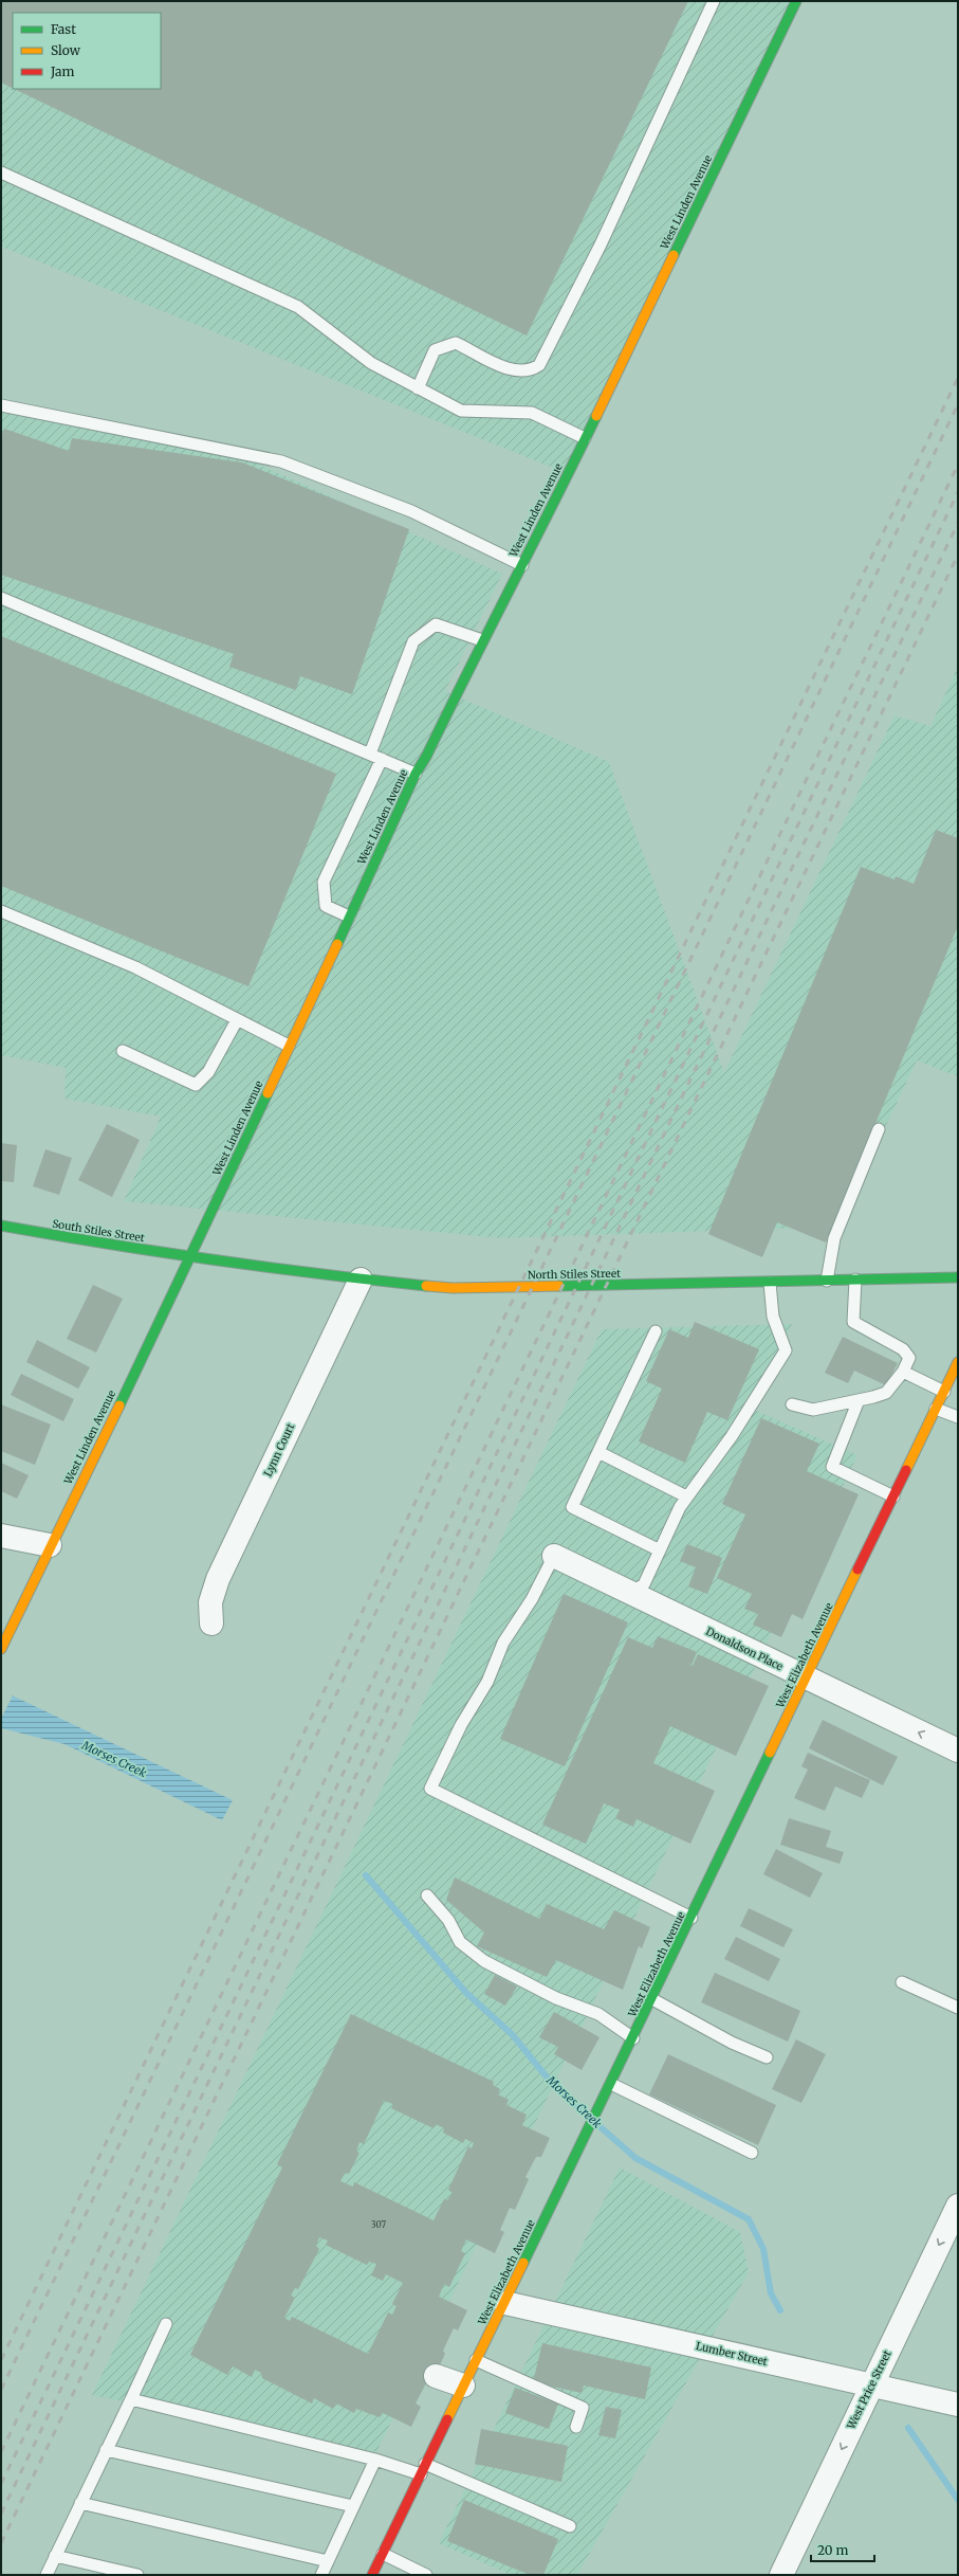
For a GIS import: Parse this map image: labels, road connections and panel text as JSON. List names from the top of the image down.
{
  "streets": {
    "street": [
      "West Linden Avenue",
      "South Stiles Street",
      "North Stiles Street",
      "Lynn Court",
      "Donaldson Place",
      "West Elizabeth Avenue",
      "Lumber Street",
      "West Price Street"
    ]
  },
  "crossings": [
    ["West Linden Avenue", "South Stiles Street"],
    ["West Linden Avenue", "North Stiles Street"],
    ["South Stiles Street", "North Stiles Street"],
    ["North Stiles Street", "Lynn Court"],
    ["Donaldson Place", "West Elizabeth Avenue"],
    ["West Elizabeth Avenue", "Lumber Street"],
    ["Lumber Street", "West Price Street"]
  ],
  "one_way": ["Donaldson Place", "West Price Street"],
  "water": ["Morses Creek"],
  "house_numbers": ["307"],
  "legend": ["Fast", "Slow", "Jam"],
  "scale_bar": "20 m"
}
